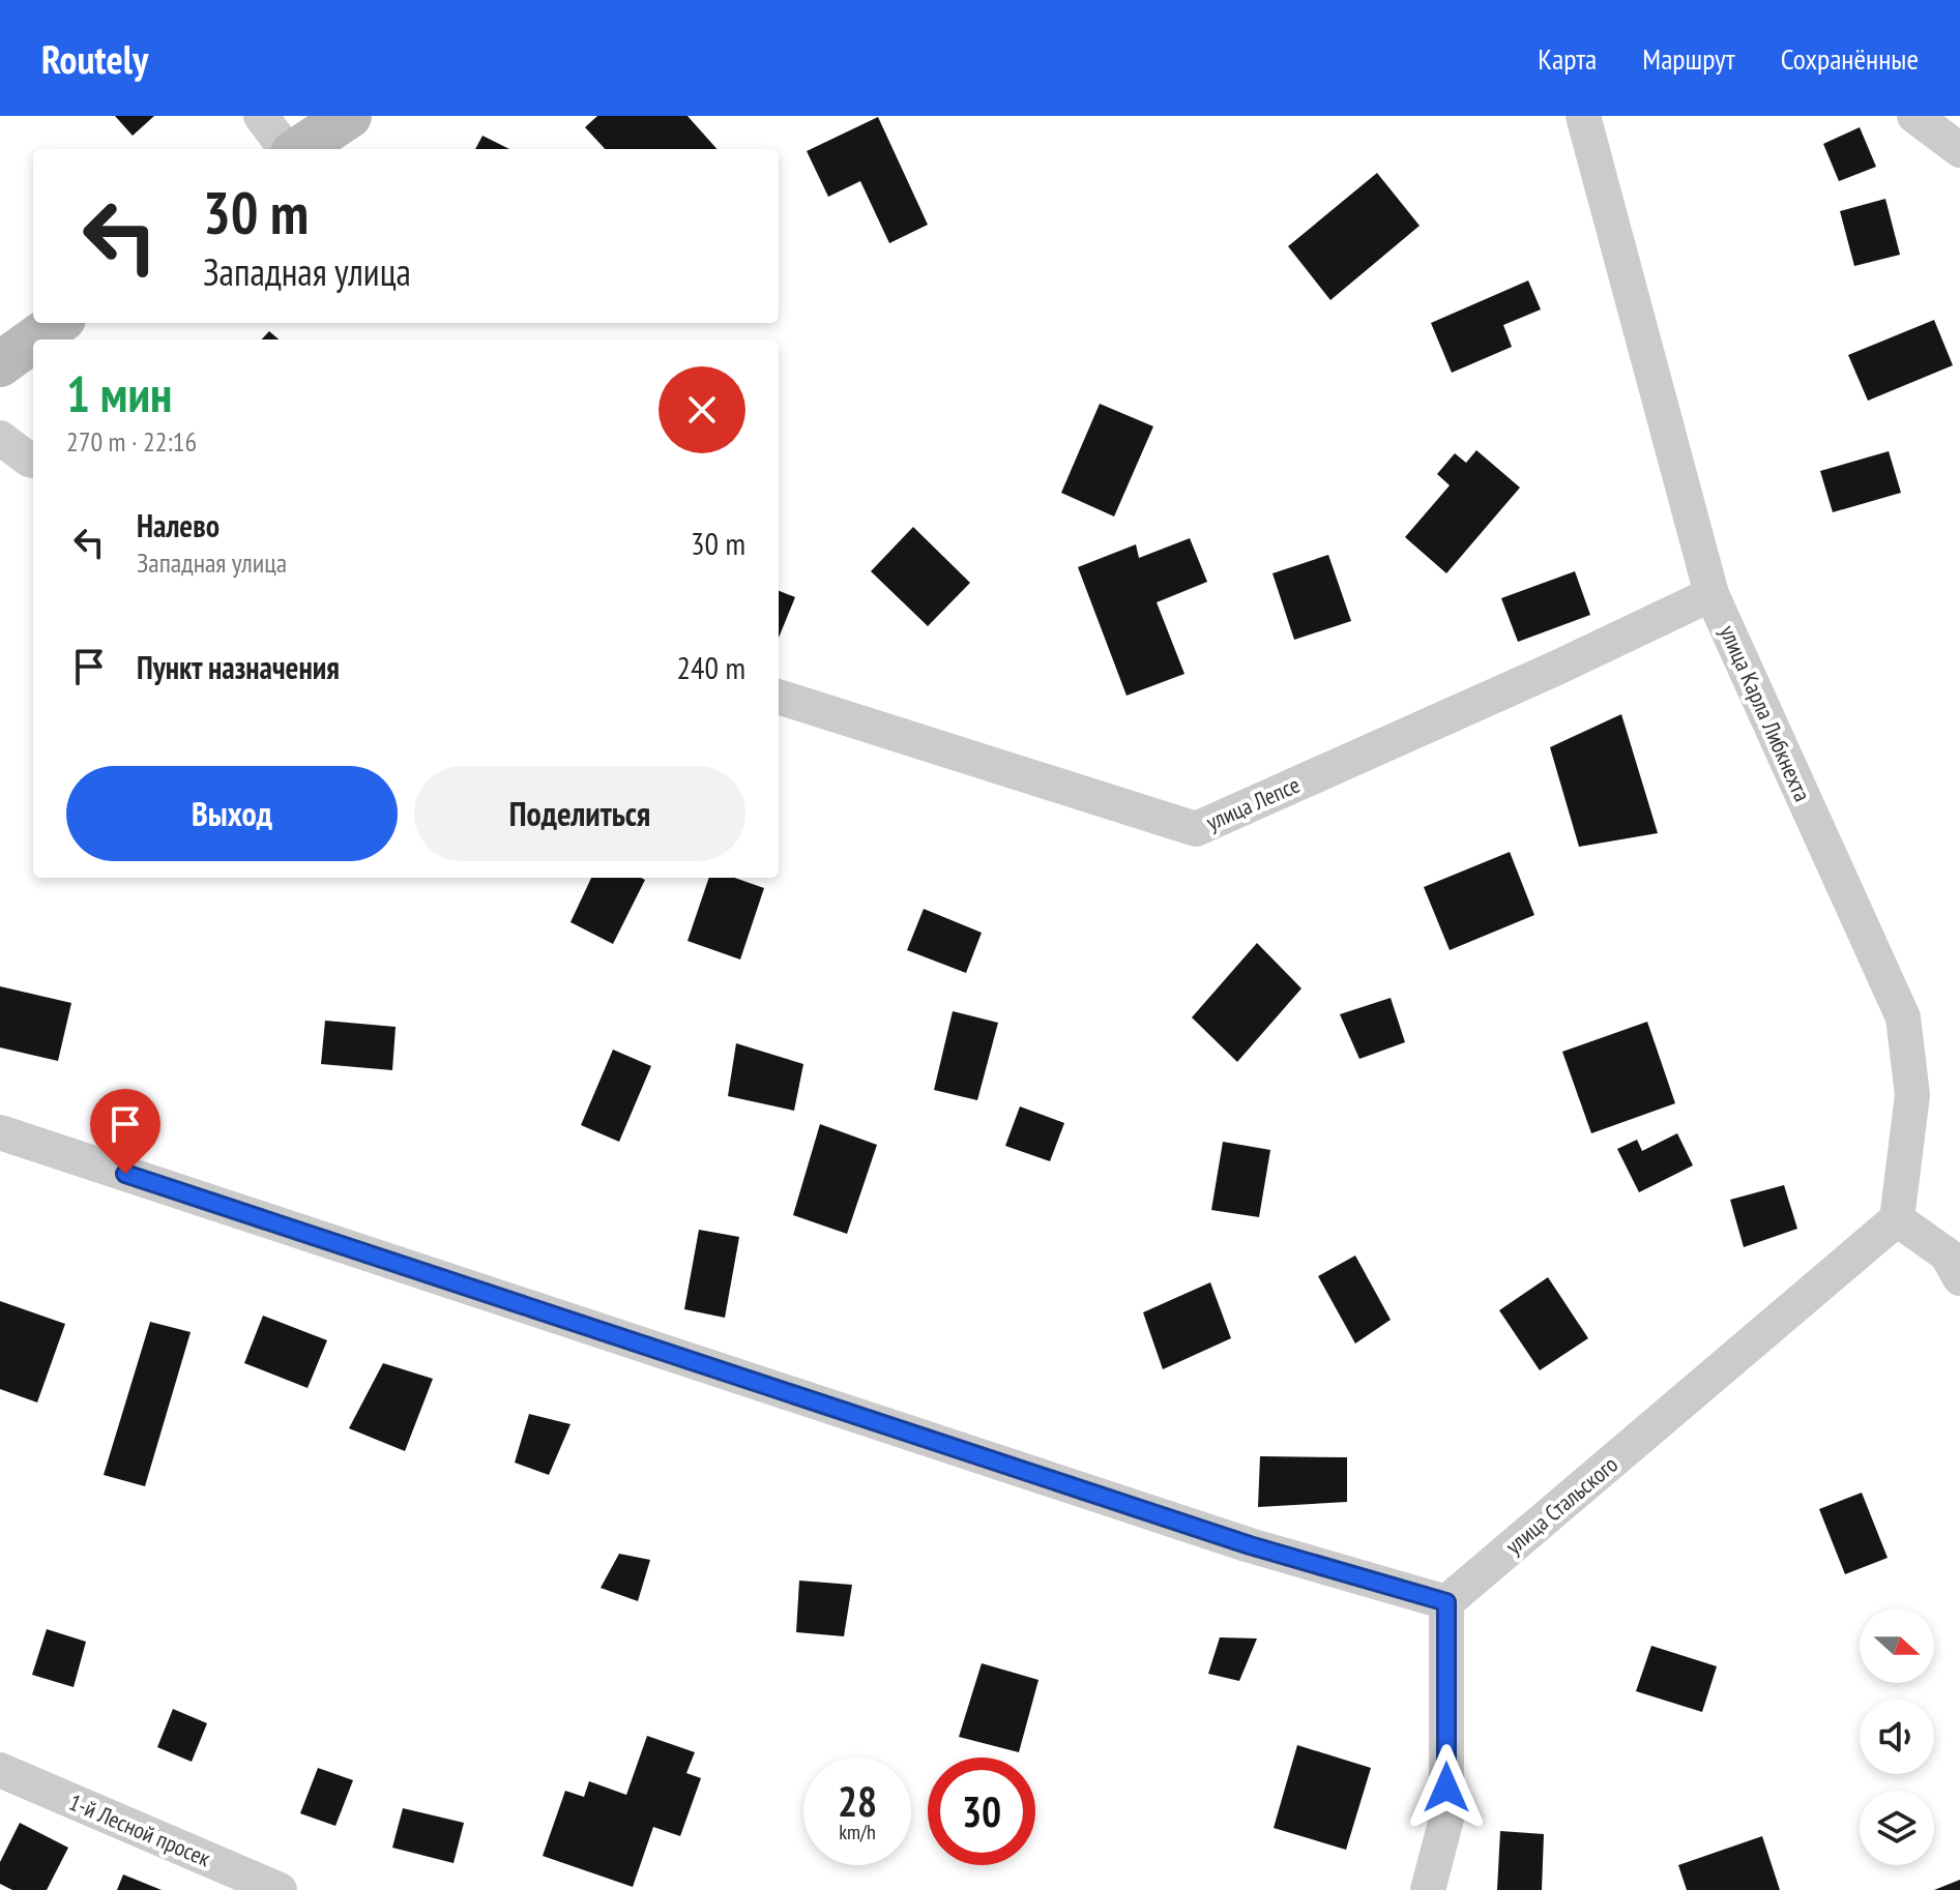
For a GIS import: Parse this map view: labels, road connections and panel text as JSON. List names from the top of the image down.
{
  "streets": {
    "street": [
      "улица Карла Либкнехта",
      "улица Лепсе",
      "улица Стальского",
      "1-й Лесной просек"
    ]
  },
  "crossings": [
    ["улица Карла Либкнехта", "улица Лепсе"],
    ["улица Карла Либкнехта", "улица Стальского"]
  ],
  "north": "right",
  "page": {
    "header": "Routely",
    "nav": ["Карта", "Маршрут", "Сохранённые"],
    "turn": ["30 m", "Западная улица"],
    "heading": ["1 мин", "270 m · 22:16"],
    "list": [
      {
        "name": "Налево",
        "note": "Западная улица",
        "value": "30 m"
      },
      {
        "name": "Пункт назначения",
        "value": "240 m"
      }
    ],
    "buttons": ["Выход", "Поделиться"],
    "speed": "28 km/h",
    "limit": "30"
  }
}
